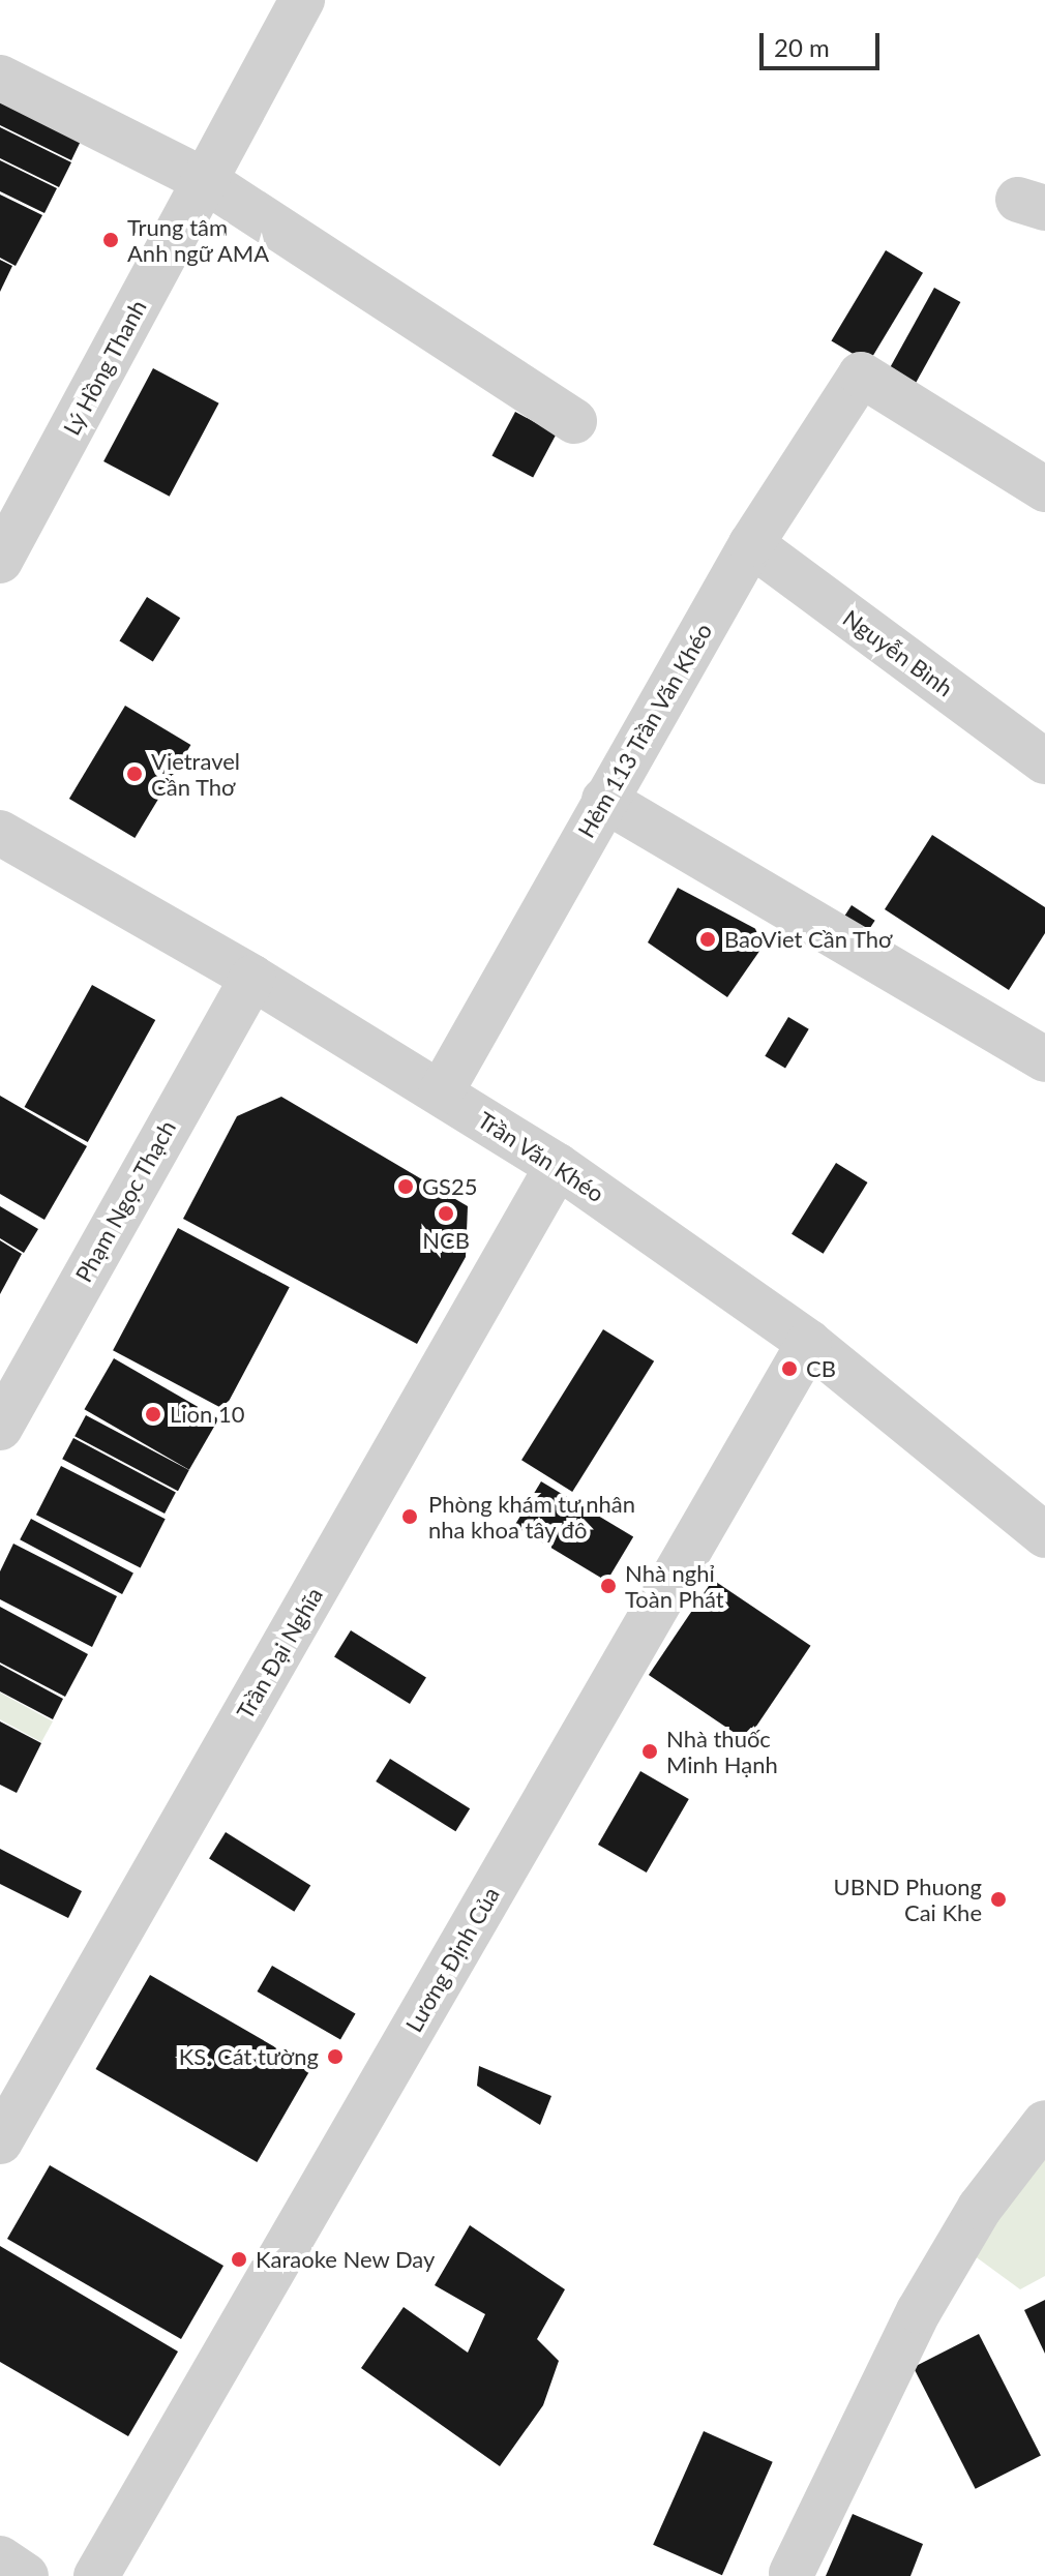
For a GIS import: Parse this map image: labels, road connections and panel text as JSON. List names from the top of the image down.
{
  "streets": {
    "street": [
      "Lý Hồng Thanh",
      "Nguyễn Bình",
      "Hẻm 113 Trần Văn Khéo",
      "Trần Văn Khéo",
      "Phạm Ngọc Thạch",
      "Trần Đại Nghĩa",
      "Lương Định Của"
    ]
  },
  "crossings": [
    ["Nguyễn Bình", "Hẻm 113 Trần Văn Khéo"],
    ["Hẻm 113 Trần Văn Khéo", "Trần Văn Khéo"],
    ["Trần Văn Khéo", "Phạm Ngọc Thạch"],
    ["Trần Văn Khéo", "Trần Đại Nghĩa"],
    ["Trần Văn Khéo", "Lương Định Của"]
  ],
  "places": [
    "Trung tâm Anh ngữ AMA",
    "Vietravel Cần Thơ",
    "BaoViet Cần Thơ",
    "GS25",
    "NCB",
    "CB",
    "Lion 10",
    "Phòng khám tư nhân nha khoa tây đô",
    "Nhà nghỉ Toàn Phát",
    "Nhà thuốc Minh Hạnh",
    "UBND Phuong Cai Khe",
    "KS. Cát tường",
    "Karaoke New Day"
  ],
  "scale_bar": "20 m"
}
